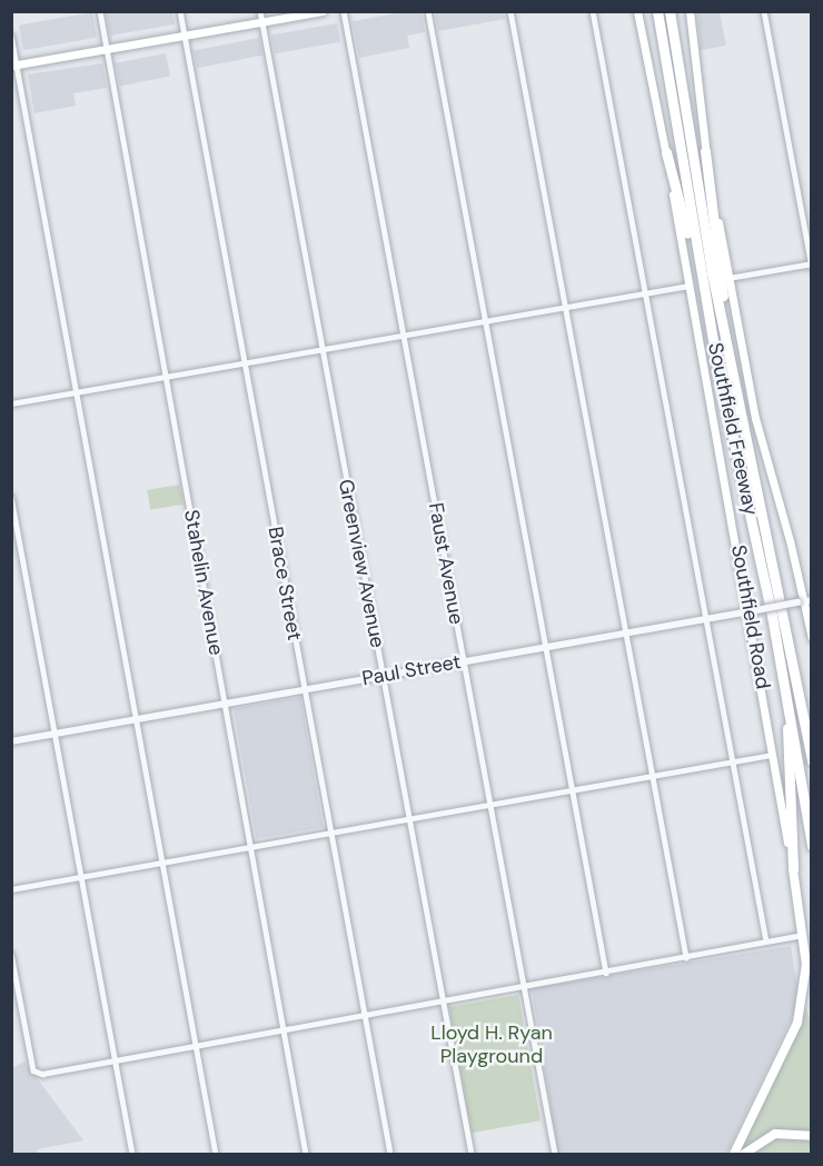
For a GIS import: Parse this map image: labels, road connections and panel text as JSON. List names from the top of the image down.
{
  "streets": {
    "highway": ["Southfield Freeway"],
    "main road": ["Southfield Road"],
    "street": [
      "Greenview Avenue",
      "Faust Avenue",
      "Stahelin Avenue",
      "Brace Street",
      "Paul Street"
    ]
  },
  "crossings": [
    ["Greenview Avenue", "Paul Street"],
    ["Faust Avenue", "Paul Street"],
    ["Stahelin Avenue", "Paul Street"],
    ["Brace Street", "Paul Street"],
    ["Southfield Road", "Paul Street"]
  ],
  "parks": ["Lloyd H. Ryan Playground"]
}
